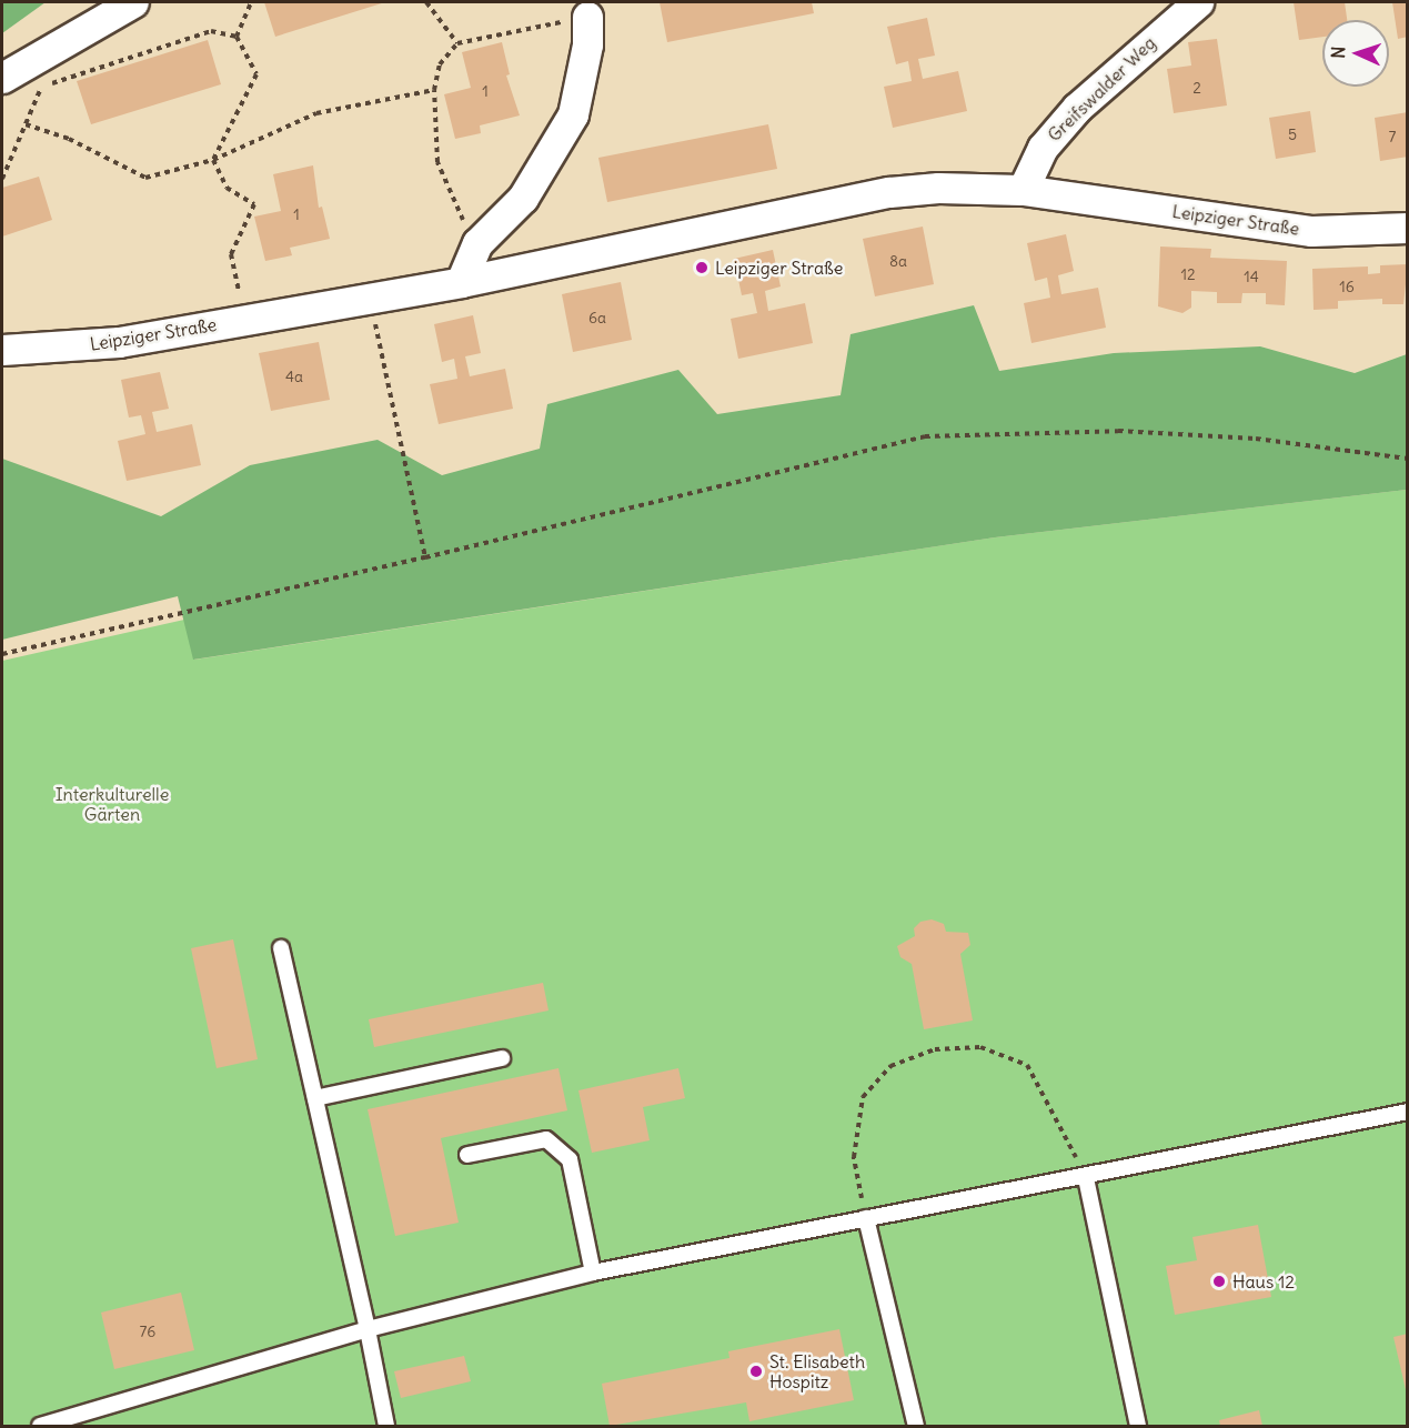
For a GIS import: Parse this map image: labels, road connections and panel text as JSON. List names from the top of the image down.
{
  "streets": {
    "street": ["Greifswalder Weg", "Leipziger Straße"]
  },
  "crossings": [
    ["Greifswalder Weg", "Leipziger Straße"]
  ],
  "parks": ["Interkulturelle Gärten"],
  "places": ["Leipziger Straße", "Haus 12", "St. Elisabeth Hospitz"],
  "house_numbers": [
    "2",
    "1",
    "5",
    "7",
    "1",
    "8a",
    "12",
    "14",
    "16",
    "6a",
    "4a",
    "76"
  ],
  "north": "left"
}
